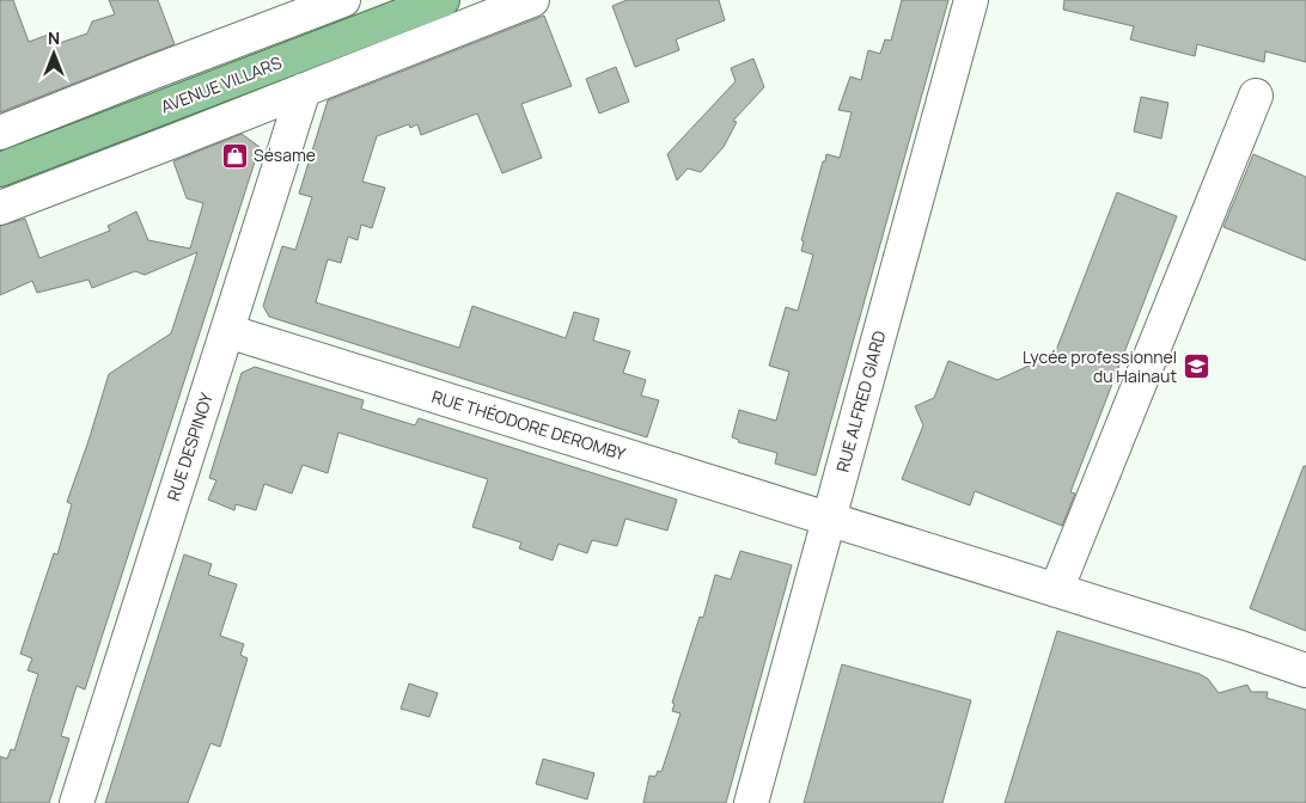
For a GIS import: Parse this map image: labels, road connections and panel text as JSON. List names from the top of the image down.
{
  "streets": {
    "main road": ["AVENUE VILLARS"],
    "street": ["RUE ALFRED GIARD", "RUE THÉODORE DEROMBY", "RUE DESPINOY"]
  },
  "crossings": [
    ["RUE ALFRED GIARD", "RUE THÉODORE DEROMBY"],
    ["RUE THÉODORE DEROMBY", "RUE DESPINOY"]
  ],
  "places": {
    "shop": ["Sésame"],
    "school or university": ["Lycée professionnel du Hainaut"]
  },
  "north": "top"
}
